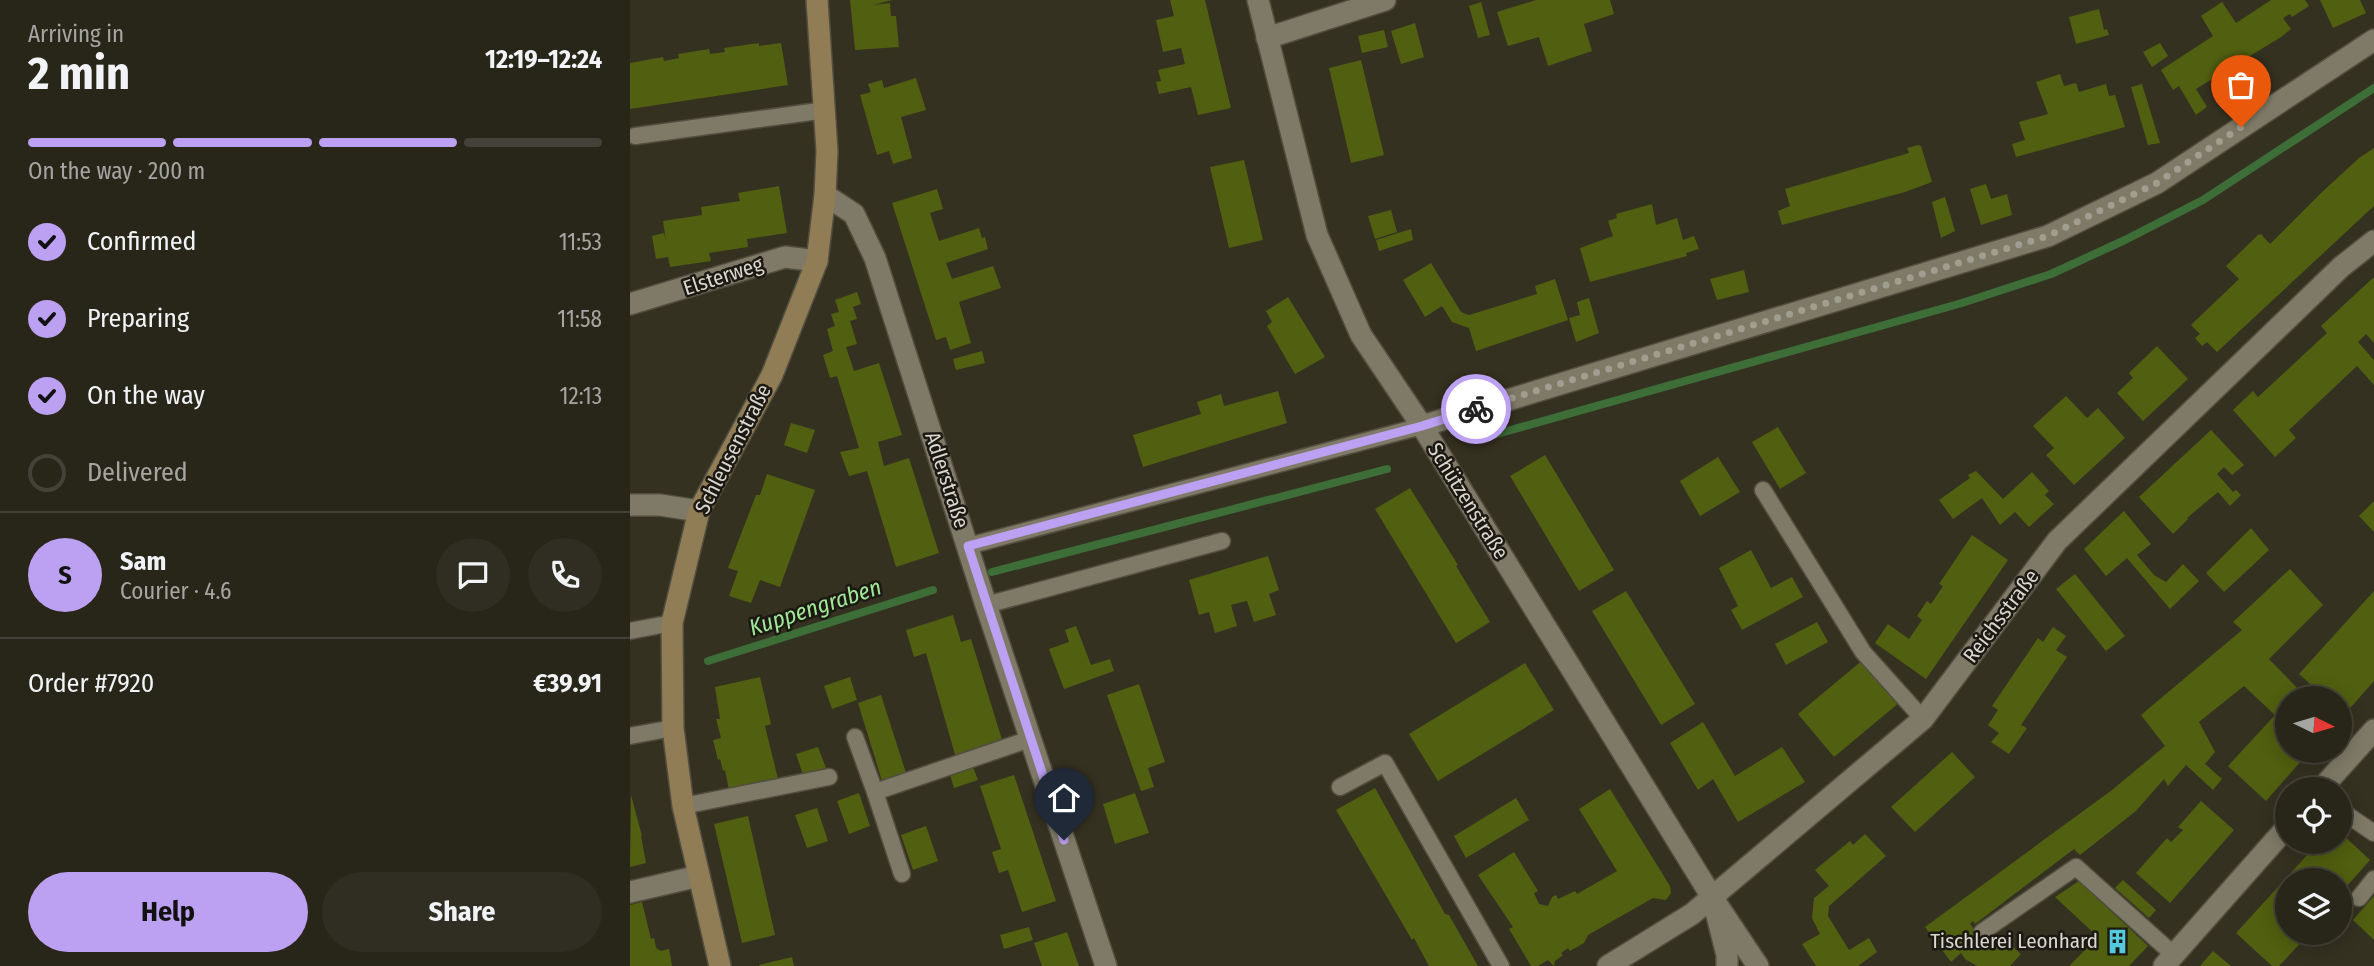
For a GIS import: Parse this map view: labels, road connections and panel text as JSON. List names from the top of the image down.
{
  "streets": {
    "street": [
      "Elsterweg",
      "Schleusenstraße",
      "Adlerstraße",
      "Schützenstraße",
      "Reichsstraße"
    ]
  },
  "crossings": [
    ["Elsterweg", "Schleusenstraße"],
    ["Schleusenstraße", "Adlerstraße"],
    ["Schützenstraße", "Reichsstraße"]
  ],
  "water": ["Kuppengraben"],
  "places": {
    "building": ["Tischlerei Leonhard"]
  },
  "north": "right",
  "page": {
    "heading": ["2 min", "Arriving in", "12:19–12:24"],
    "panel": [
      "Sam",
      "Courier · 4.6",
      "Order #7920",
      "€39.91"
    ],
    "bar": "On the way · 200 m",
    "list": [
      ["Confirmed", "11:53"],
      ["Preparing", "11:58"],
      ["On the way", "12:13"],
      "Delivered"
    ],
    "round": "S",
    "buttons": ["Help", "Share"]
  }
}
